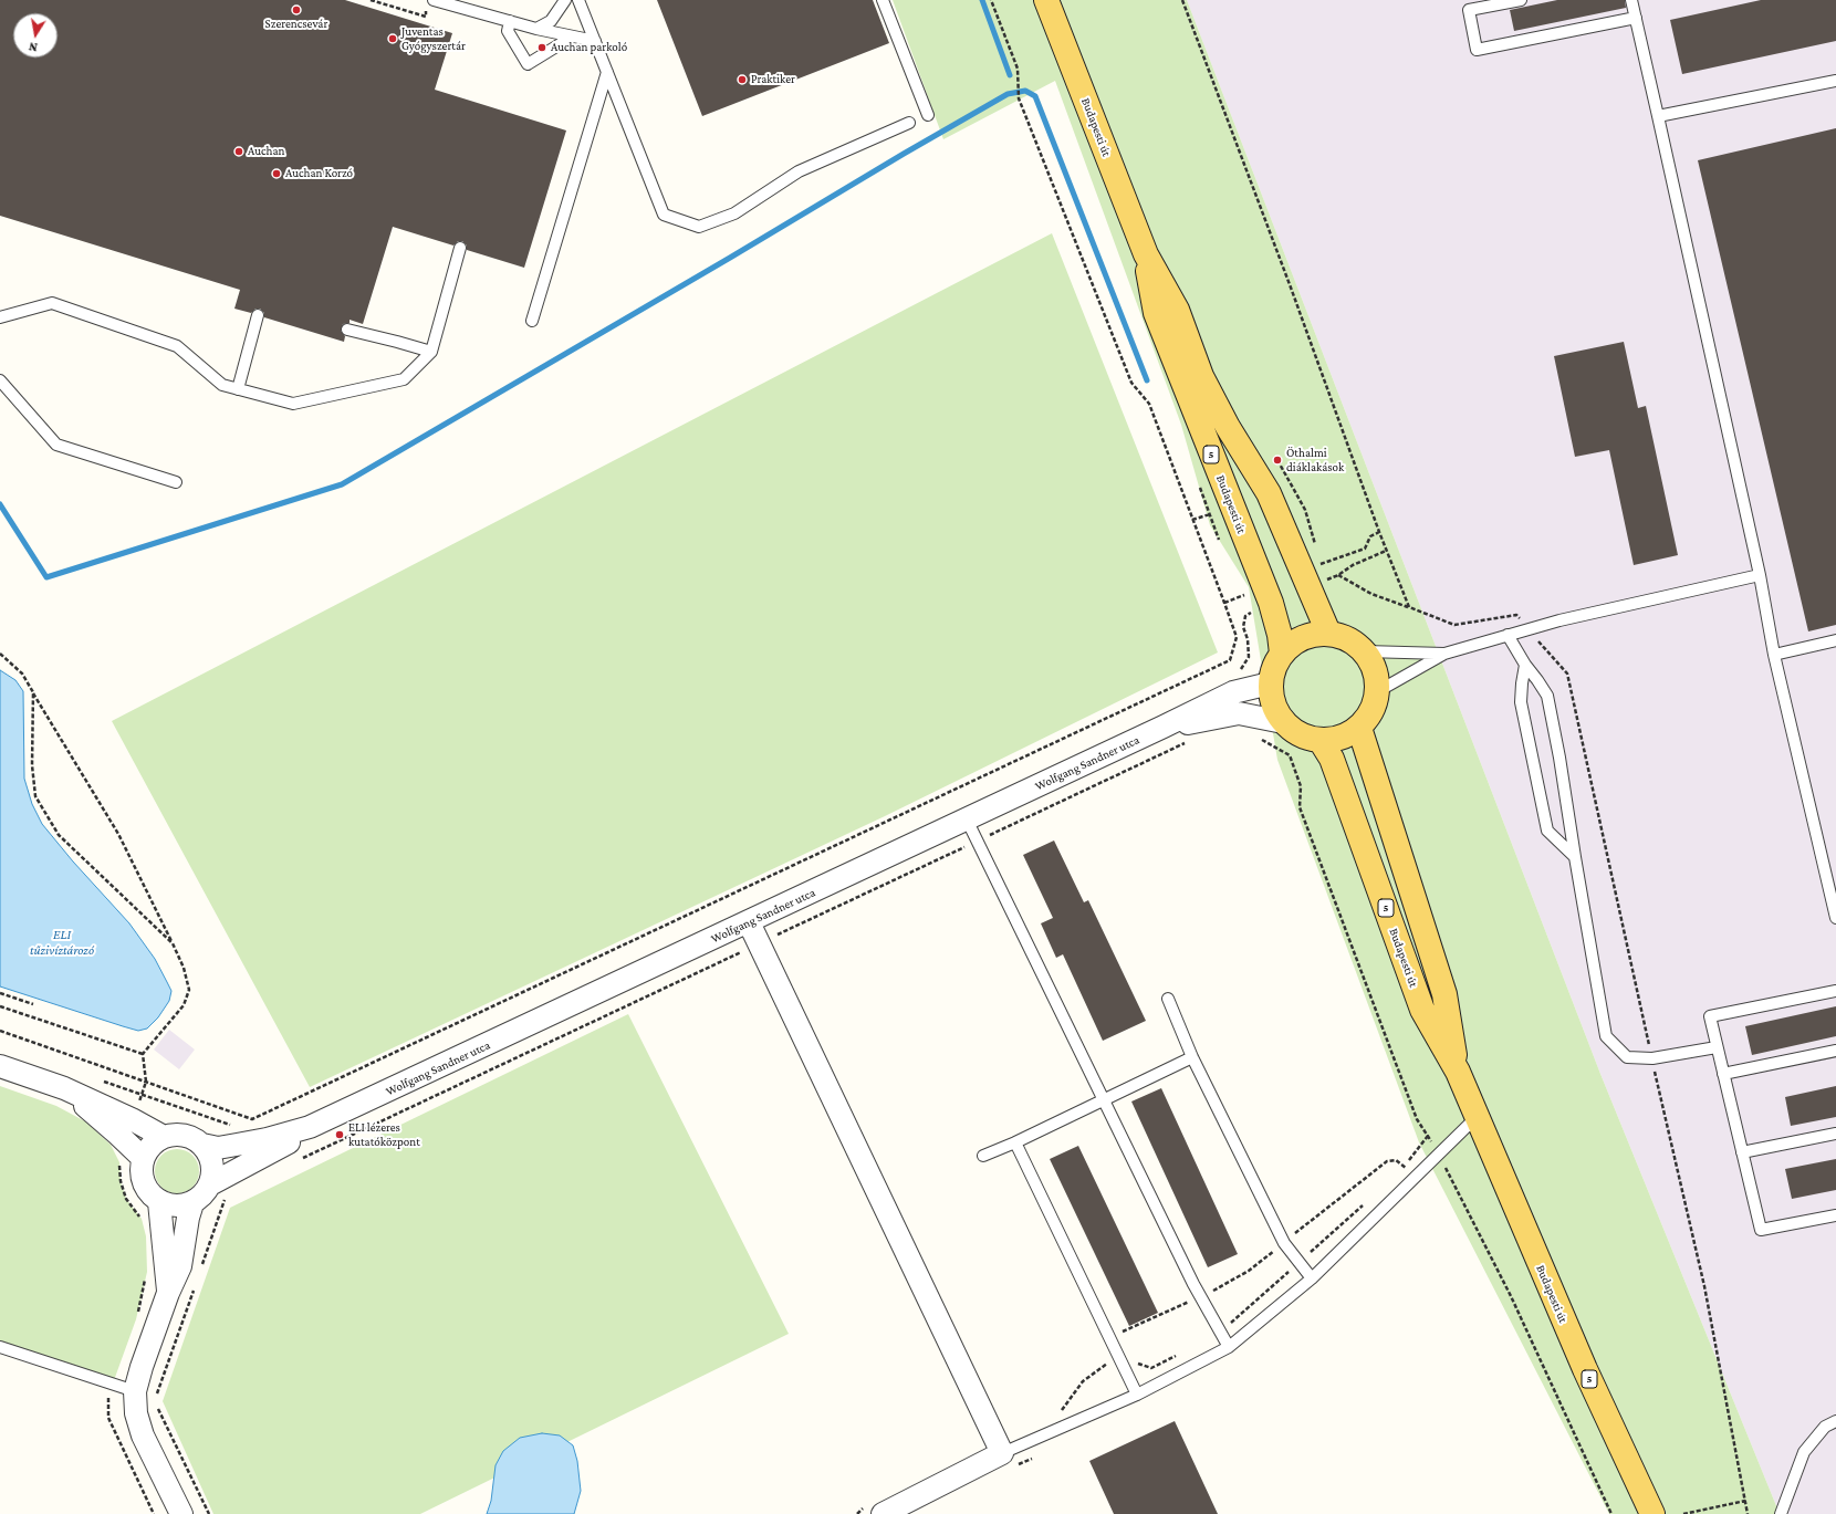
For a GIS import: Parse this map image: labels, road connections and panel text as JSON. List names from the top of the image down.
{
  "streets": {
    "main road": ["Budapesti út", "5"],
    "street": ["Wolfgang Sandner utca"]
  },
  "crossings": [
    ["Budapesti út", "Wolfgang Sandner utca"]
  ],
  "water": ["ELI tűzivíztározó"],
  "places": [
    "Szerencsevár",
    "Juventas Gyógyszertár",
    "Auchan parkoló",
    "Praktiker",
    "Auchan",
    "Auchan Korzó",
    "Öthalmi diáklakások",
    "ELI lézeres kutatóközpont"
  ],
  "north": "bottom"
}
